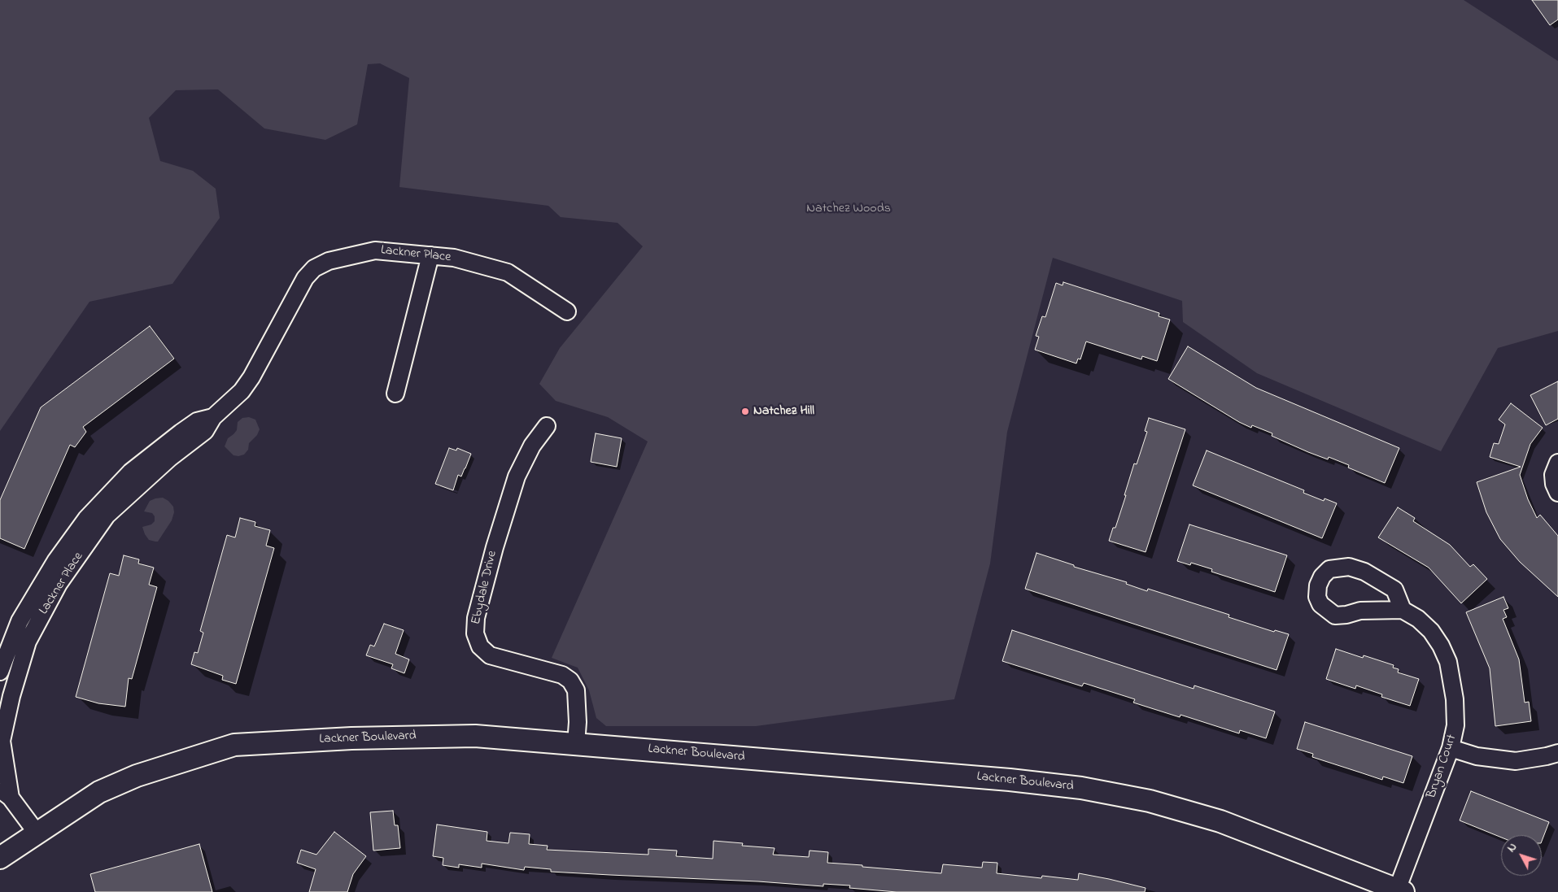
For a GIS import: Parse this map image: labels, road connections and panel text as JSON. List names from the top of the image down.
{
  "streets": {
    "main road": ["Lackner Boulevard"],
    "street": ["Lackner Place", "Ebydale Drive", "Bryan Court"]
  },
  "crossings": [
    ["Lackner Place", "Lackner Boulevard"],
    ["Ebydale Drive", "Lackner Boulevard"],
    ["Lackner Boulevard", "Bryan Court"]
  ],
  "parks": ["Natchez Woods"],
  "places": ["Natchez Hill"],
  "north": "top left"
}
